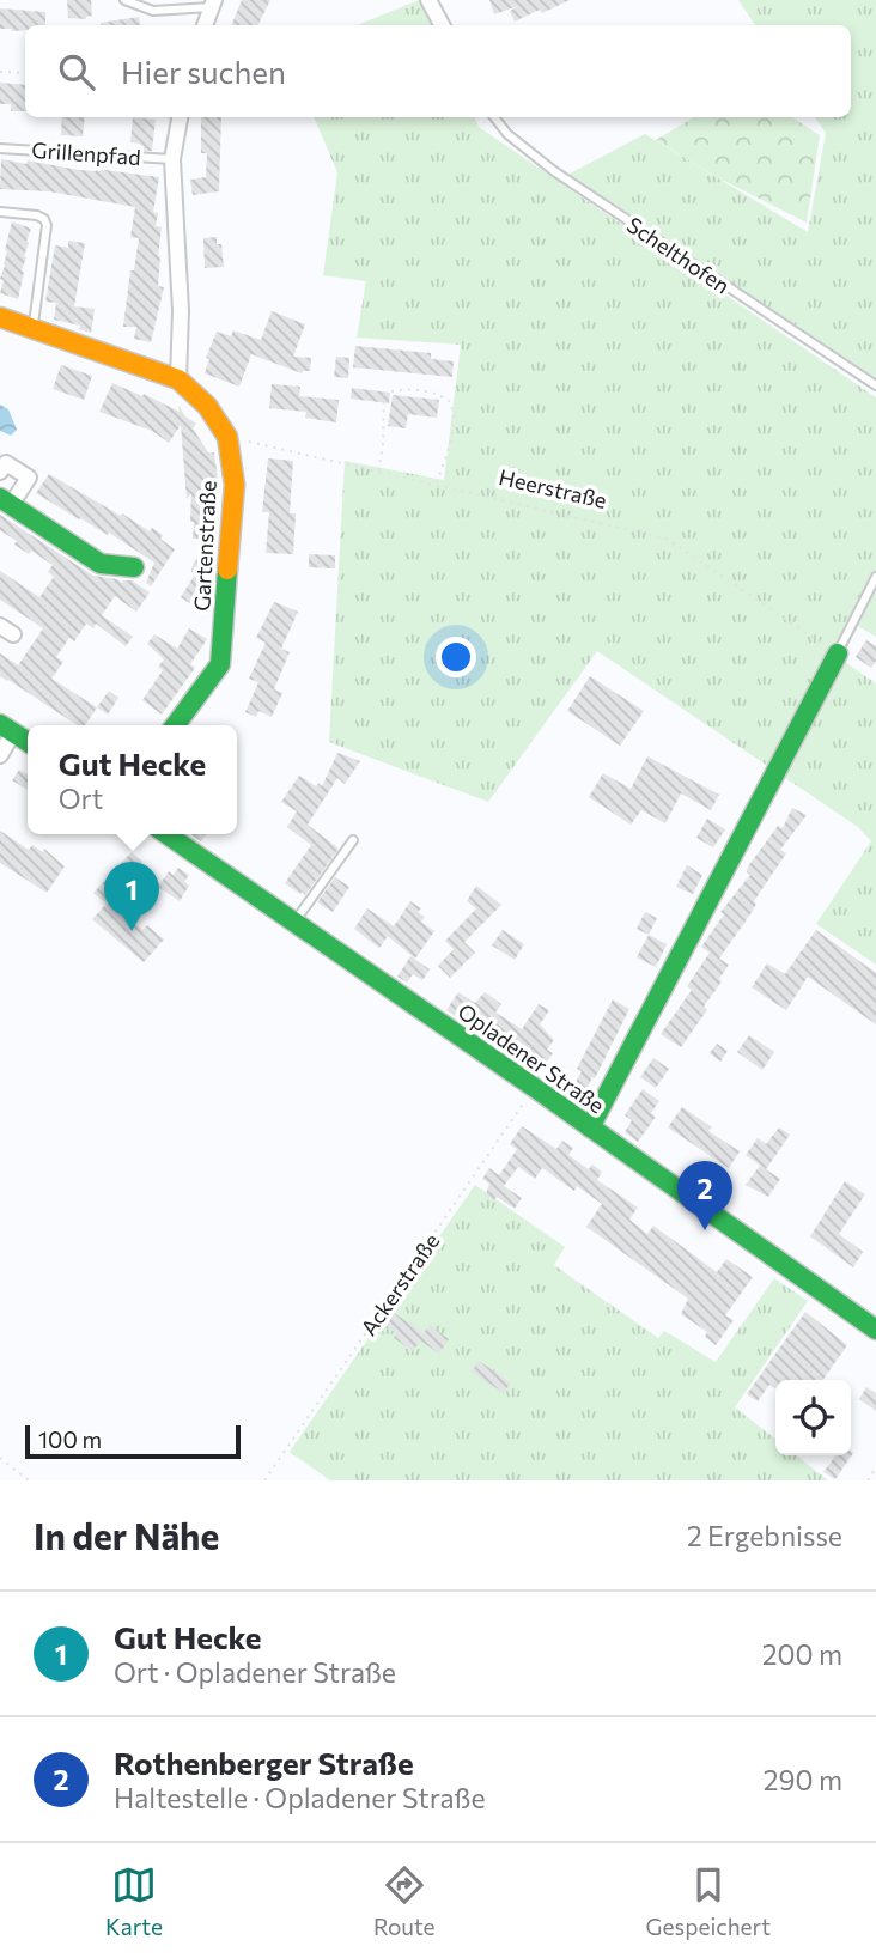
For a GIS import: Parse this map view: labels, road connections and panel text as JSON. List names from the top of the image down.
{
  "streets": {
    "street": ["Gartenstraße", "Opladener Straße"],
    "lane": ["Grillenpfad", "Schelthofen"],
    "path": ["Heerstraße", "Ackerstraße"]
  },
  "crossings": [
    ["Heerstraße", "Gartenstraße"],
    ["Opladener Straße", "Ackerstraße"]
  ],
  "scale_bar": "100 m",
  "page": {
    "search": "Hier suchen",
    "popup": ["Gut Hecke", "Ort"],
    "pins": ["1", "2"],
    "scale": "100 m",
    "heading": ["In der Nähe", "2 Ergebnisse"],
    "list": [
      {
        "mark": "1",
        "name": "Gut Hecke",
        "note": "Ort · Opladener Straße",
        "value": "200 m"
      },
      {
        "mark": "2",
        "name": "Rothenberger Straße",
        "note": "Haltestelle · Opladener Straße",
        "value": "290 m"
      }
    ],
    "nav": ["Karte", "Route", "Gespeichert"]
  }
}
